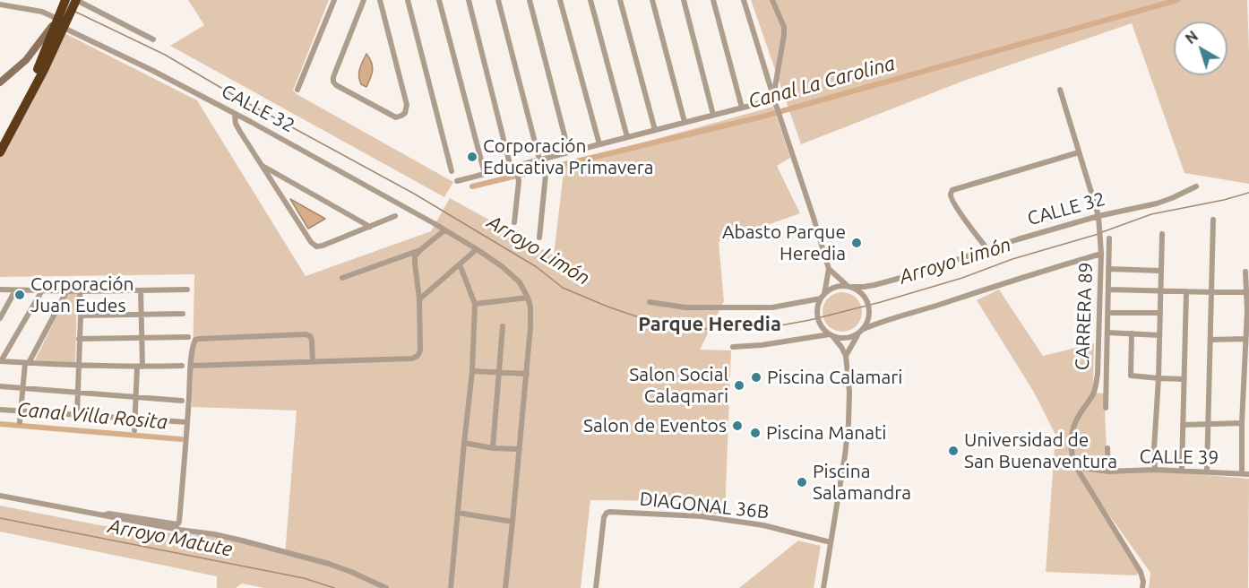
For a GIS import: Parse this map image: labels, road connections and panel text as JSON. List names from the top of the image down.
{
  "streets": {
    "street": [
      "CALLE 32",
      "CARRERA 89",
      "CALLE 39",
      "DIAGONAL 36B"
    ]
  },
  "crossings": [
    ["CALLE 32", "CARRERA 89"],
    ["CARRERA 89", "CALLE 39"]
  ],
  "districts": ["Parque Heredia"],
  "water": [
    "Canal La Carolina",
    "Arroyo Limón",
    "Canal Villa Rosita",
    "Arroyo Matute"
  ],
  "places": [
    "Corporación Educativa Primavera",
    "Abasto Parque Heredia",
    "Corporación Juan Eudes",
    "Piscina Calamari",
    "Salon Social Calaqmari",
    "Salon de Eventos",
    "Piscina Manati",
    "Universidad de San Buenaventura",
    "Piscina Salamandra"
  ],
  "north": "top left"
}
